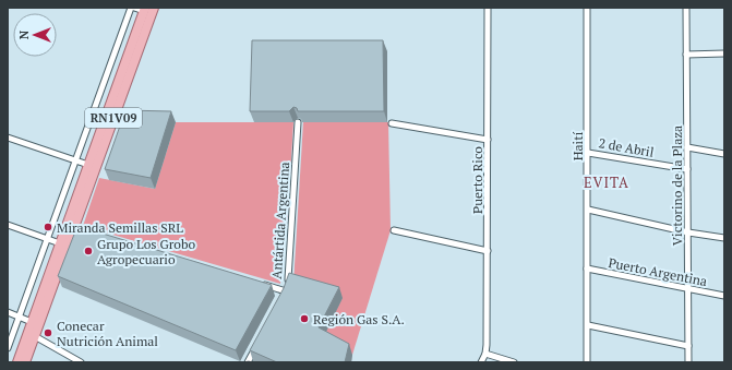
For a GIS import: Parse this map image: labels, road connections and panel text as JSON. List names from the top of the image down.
{
  "streets": {
    "main road": ["RN1V09"],
    "street": [
      "Haití",
      "2 de Abril",
      "Puerto Rico",
      "Victorino de la Plaza",
      "Antártida Argentina",
      "Puerto Argentina"
    ]
  },
  "crossings": [
    ["Haití", "2 de Abril"],
    ["Haití", "Puerto Argentina"],
    ["2 de Abril", "Victorino de la Plaza"],
    ["Victorino de la Plaza", "Puerto Argentina"]
  ],
  "districts": ["EVITA"],
  "places": [
    "Miranda Semillas SRL",
    "Grupo Los Grobo Agropecuario",
    "Región Gas S.A.",
    "Conecar Nutrición Animal"
  ],
  "north": "left"
}
